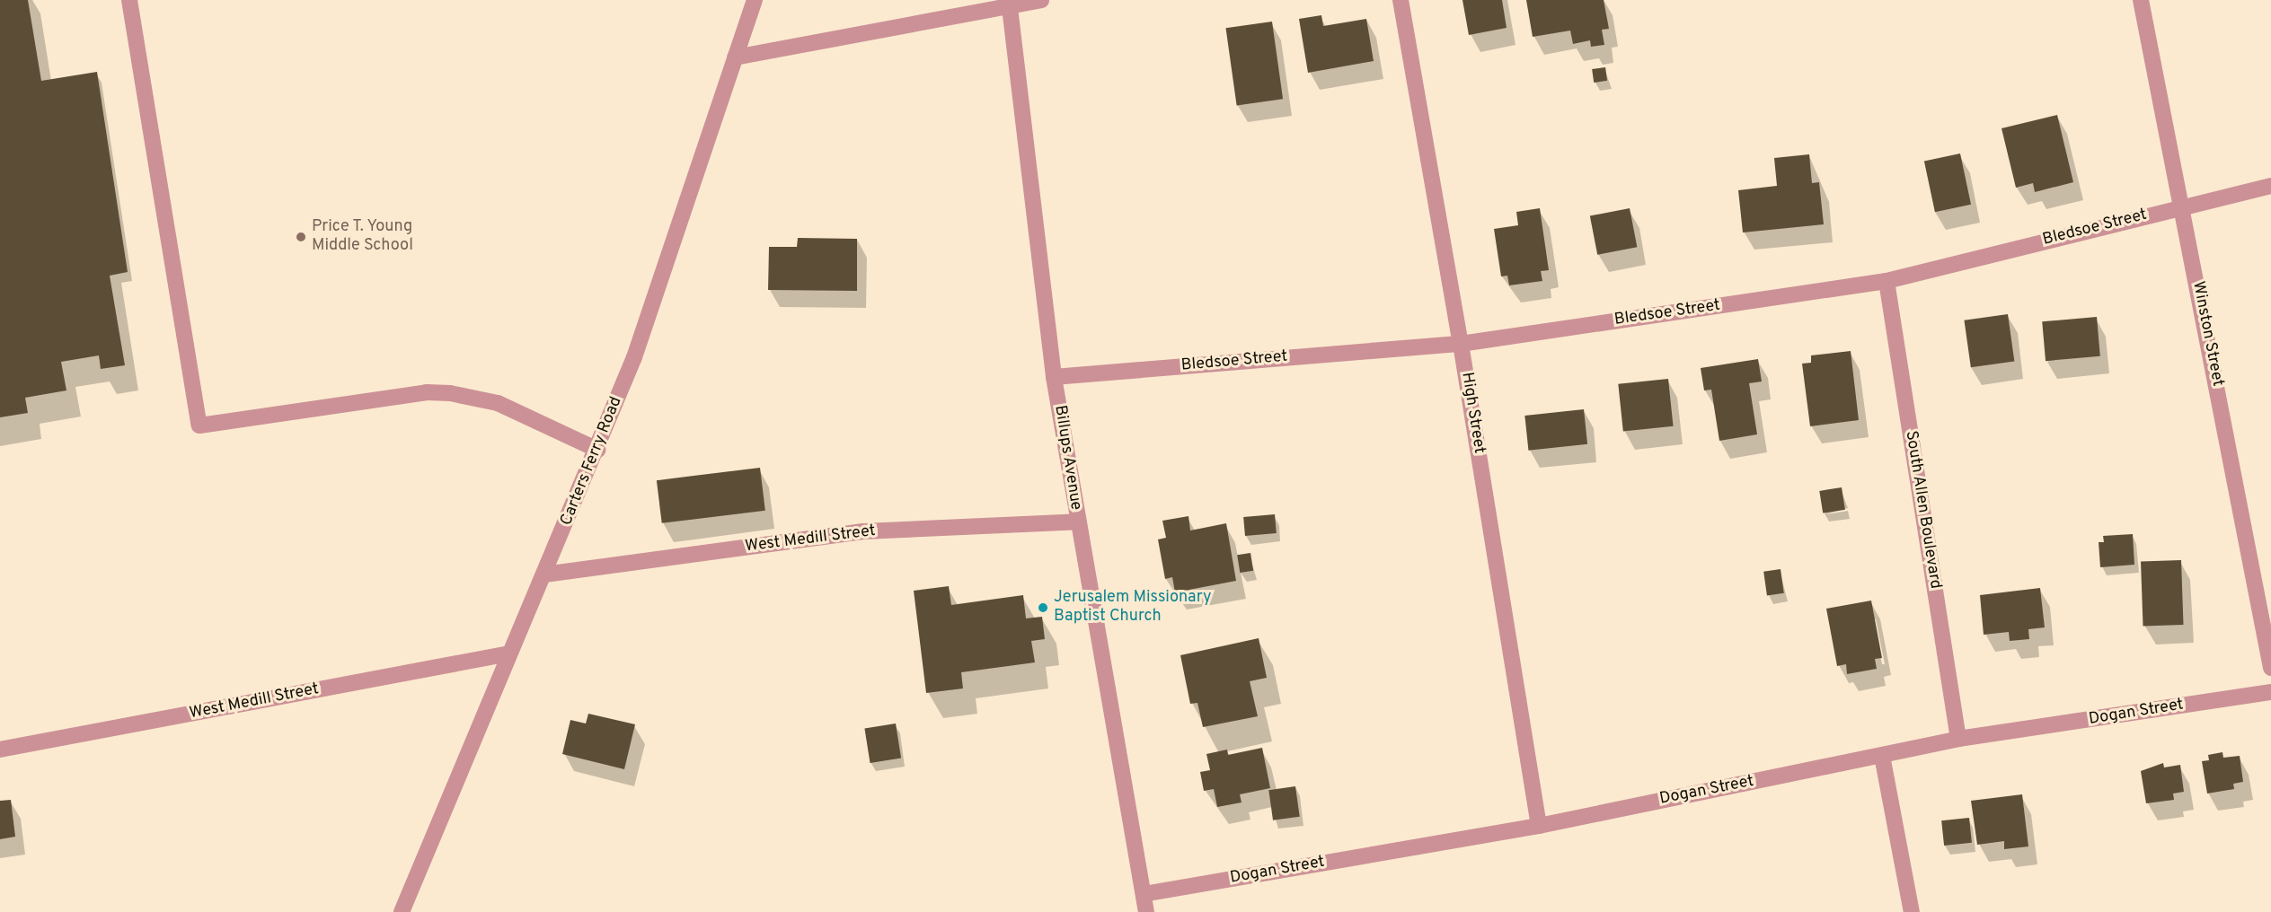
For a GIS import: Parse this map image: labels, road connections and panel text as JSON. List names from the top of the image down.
{
  "streets": {
    "street": [
      "Bledsoe Street",
      "Winston Street",
      "High Street",
      "Billups Avenue",
      "Carters Ferry Road",
      "South Allen Boulevard",
      "West Medill Street",
      "Dogan Street"
    ]
  },
  "crossings": [
    ["Bledsoe Street", "Winston Street"],
    ["Bledsoe Street", "High Street"],
    ["Bledsoe Street", "Billups Avenue"],
    ["Bledsoe Street", "South Allen Boulevard"],
    ["High Street", "Dogan Street"],
    ["Billups Avenue", "West Medill Street"],
    ["Billups Avenue", "Dogan Street"],
    ["Carters Ferry Road", "West Medill Street"],
    ["South Allen Boulevard", "Dogan Street"]
  ],
  "places": ["Price T. Young Middle School", "Jerusalem Missionary Baptist Church"]
}
